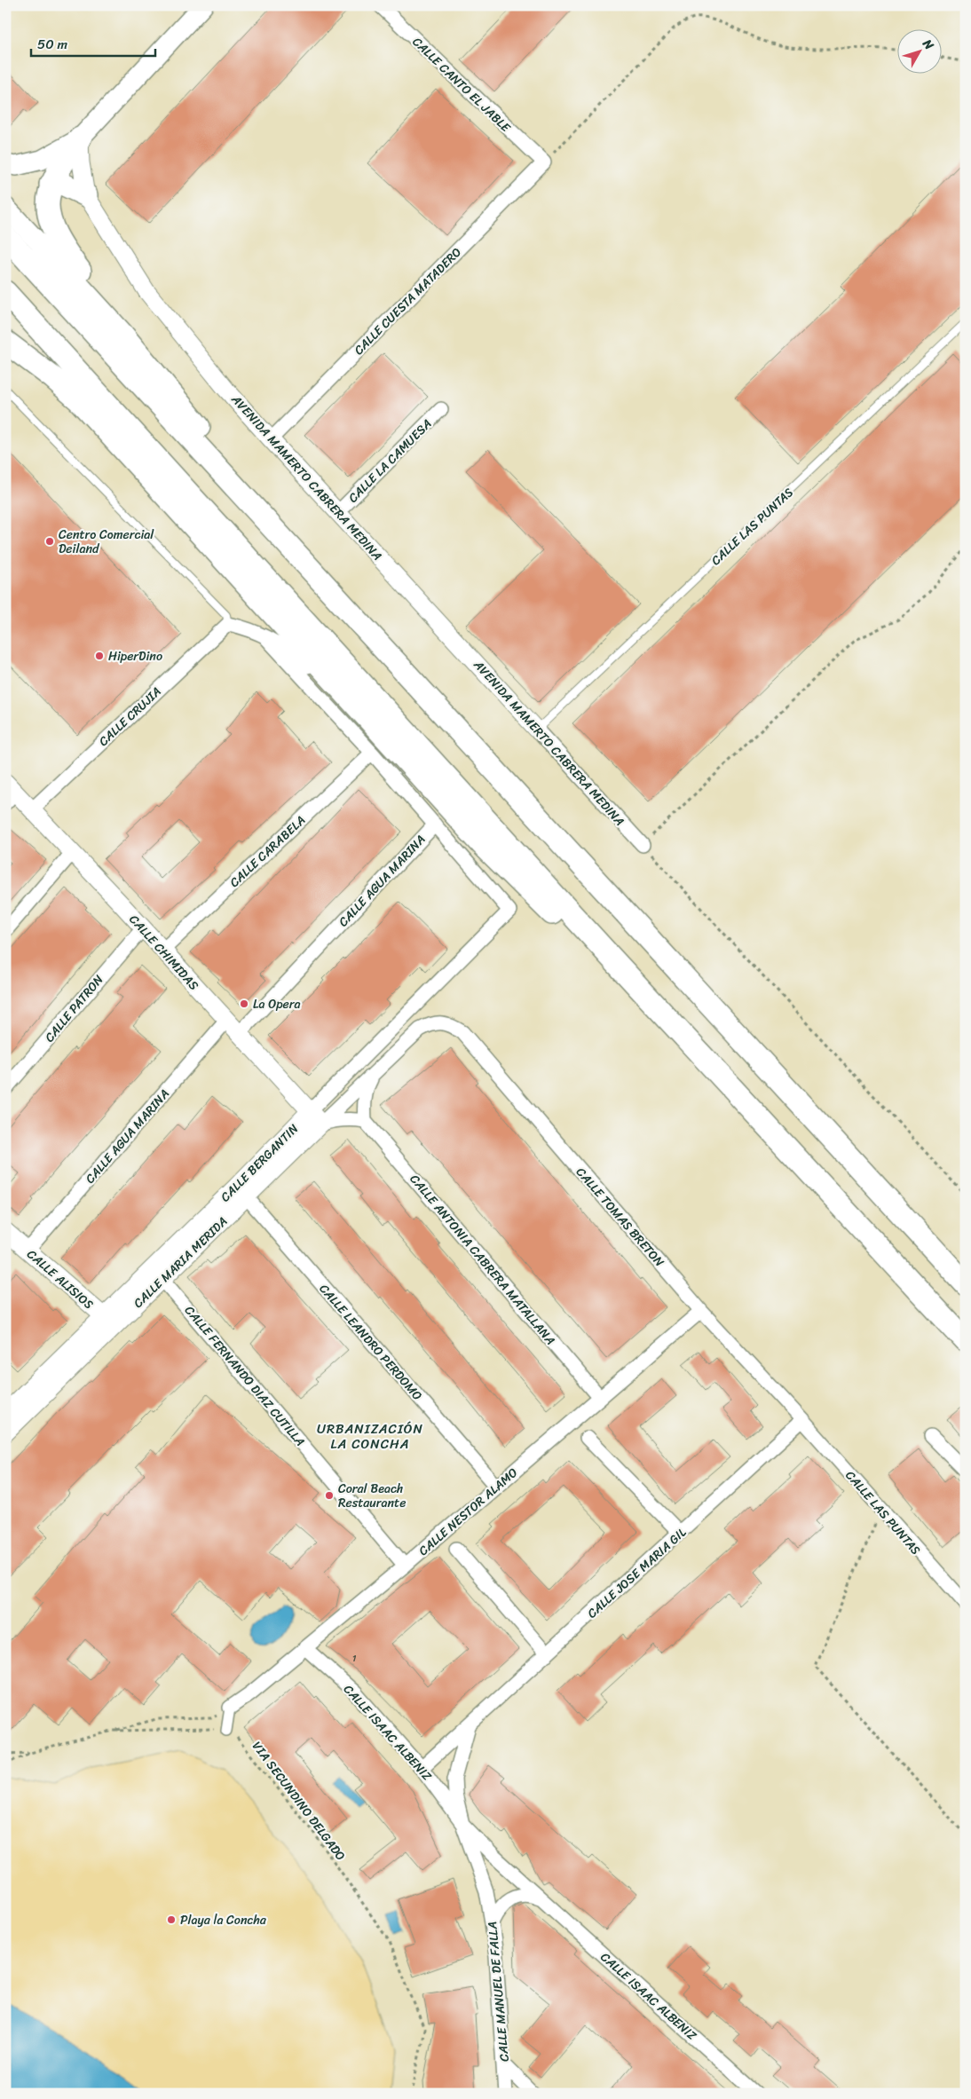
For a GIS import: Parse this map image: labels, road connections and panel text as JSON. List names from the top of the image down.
{
  "streets": {
    "street": [
      "CALLE CANTO EL JABLE",
      "CALLE CUESTA MATADERO",
      "CALLE LA CAMUESA",
      "AVENIDA MAMERTO CABRERA MEDINA",
      "CALLE LAS PUNTAS",
      "CALLE CRUJIA",
      "CALLE CARABELA",
      "CALLE AGUA MARINA",
      "CALLE CHIMIDAS",
      "CALLE PATRON",
      "CALLE BERGANTIN",
      "CALLE TOMAS BRETON",
      "CALLE ANTONIA CABRERA MATALLANA",
      "CALLE MARIA MERIDA",
      "CALLE ALISIOS",
      "CALLE LEANDRO PERDOMO",
      "CALLE FERNANDO DIAZ CUTILLA",
      "CALLE NESTOR ALAMO",
      "CALLE JOSE MARIA GIL",
      "CALLE ISAAC ALBENIZ",
      "CALLE MANUEL DE FALLA"
    ],
    "path": ["VIA SECUNDINO DELGADO"]
  },
  "crossings": [
    ["CALLE CANTO EL JABLE", "CALLE CUESTA MATADERO"],
    ["CALLE CUESTA MATADERO", "AVENIDA MAMERTO CABRERA MEDINA"],
    ["CALLE LA CAMUESA", "AVENIDA MAMERTO CABRERA MEDINA"],
    ["AVENIDA MAMERTO CABRERA MEDINA", "CALLE LAS PUNTAS"],
    ["CALLE LAS PUNTAS", "CALLE TOMAS BRETON"],
    ["CALLE LAS PUNTAS", "CALLE JOSE MARIA GIL"],
    ["CALLE CRUJIA", "CALLE CHIMIDAS"],
    ["CALLE CARABELA", "CALLE CHIMIDAS"],
    ["CALLE AGUA MARINA", "CALLE CHIMIDAS"],
    ["CALLE AGUA MARINA", "CALLE BERGANTIN"],
    ["CALLE AGUA MARINA", "CALLE ALISIOS"],
    ["CALLE CHIMIDAS", "CALLE PATRON"],
    ["CALLE CHIMIDAS", "CALLE BERGANTIN"],
    ["CALLE CHIMIDAS", "CALLE MARIA MERIDA"],
    ["CALLE BERGANTIN", "CALLE MARIA MERIDA"],
    ["CALLE BERGANTIN", "CALLE ALISIOS"],
    ["CALLE BERGANTIN", "CALLE FERNANDO DIAZ CUTILLA"],
    ["CALLE TOMAS BRETON", "CALLE MARIA MERIDA"],
    ["CALLE TOMAS BRETON", "CALLE NESTOR ALAMO"],
    ["CALLE TOMAS BRETON", "CALLE JOSE MARIA GIL"],
    ["CALLE ANTONIA CABRERA MATALLANA", "CALLE NESTOR ALAMO"],
    ["CALLE MARIA MERIDA", "CALLE LEANDRO PERDOMO"],
    ["CALLE MARIA MERIDA", "CALLE FERNANDO DIAZ CUTILLA"],
    ["CALLE LEANDRO PERDOMO", "CALLE NESTOR ALAMO"],
    ["CALLE FERNANDO DIAZ CUTILLA", "CALLE NESTOR ALAMO"],
    ["CALLE NESTOR ALAMO", "CALLE ISAAC ALBENIZ"],
    ["CALLE JOSE MARIA GIL", "CALLE ISAAC ALBENIZ"],
    ["CALLE ISAAC ALBENIZ", "CALLE MANUEL DE FALLA"]
  ],
  "districts": ["URBANIZACIÓN LA CONCHA"],
  "places": [
    "Centro Comercial Deiland",
    "HiperDino",
    "La Opera",
    "Coral Beach Restaurante",
    "Playa la Concha"
  ],
  "house_numbers": ["1"],
  "scale_bar": "50 m",
  "north": "top right"
}
